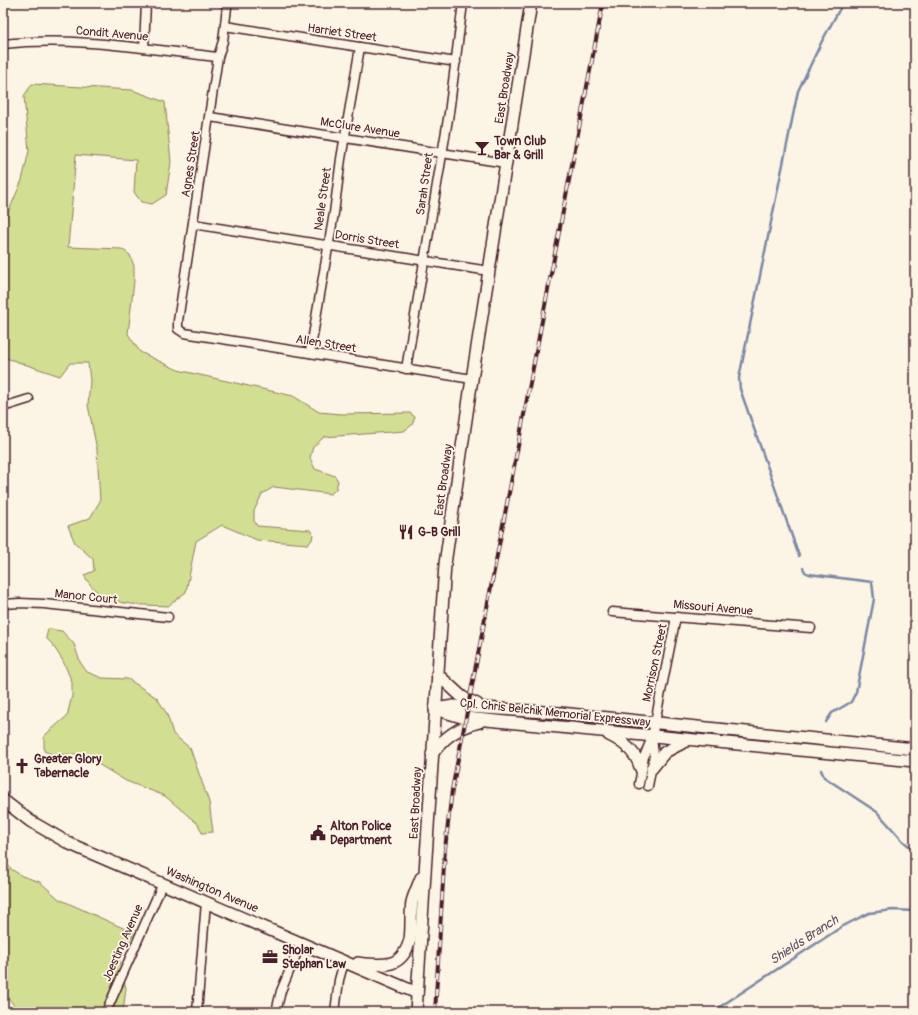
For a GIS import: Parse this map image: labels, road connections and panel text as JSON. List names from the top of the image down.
{
  "streets": {
    "main road": ["East Broadway", "Cpl. Chris Belchik Memorial Expressway", "Washington Avenue"],
    "street": [
      "Harriet Street",
      "Condit Avenue",
      "McClure Avenue",
      "Agnes Street",
      "Sarah Street",
      "Neale Street",
      "Dorris Street",
      "Allen Street",
      "Manor Court",
      "Missouri Avenue",
      "Morrison Street",
      "Joesting Avenue"
    ]
  },
  "crossings": [
    ["Harriet Street", "Agnes Street"],
    ["Harriet Street", "Sarah Street"],
    ["Harriet Street", "Neale Street"],
    ["Condit Avenue", "Agnes Street"],
    ["East Broadway", "McClure Avenue"],
    ["East Broadway", "Dorris Street"],
    ["East Broadway", "Allen Street"],
    ["East Broadway", "Cpl. Chris Belchik Memorial Expressway"],
    ["East Broadway", "Washington Avenue"],
    ["McClure Avenue", "Agnes Street"],
    ["McClure Avenue", "Sarah Street"],
    ["McClure Avenue", "Neale Street"],
    ["Agnes Street", "Dorris Street"],
    ["Agnes Street", "Allen Street"],
    ["Sarah Street", "Dorris Street"],
    ["Sarah Street", "Allen Street"],
    ["Neale Street", "Dorris Street"],
    ["Neale Street", "Allen Street"],
    ["Missouri Avenue", "Morrison Street"],
    ["Morrison Street", "Cpl. Chris Belchik Memorial Expressway"],
    ["Washington Avenue", "Joesting Avenue"]
  ],
  "water": ["Shields Branch"],
  "places": {
    "bar": ["Town Club Bar & Grill"],
    "restaurant": ["G-B Grill"],
    "church": ["Greater Glory Tabernacle"],
    "public building": ["Alton Police Department"],
    "office": ["Sholar Stephan Law"]
  }
}
